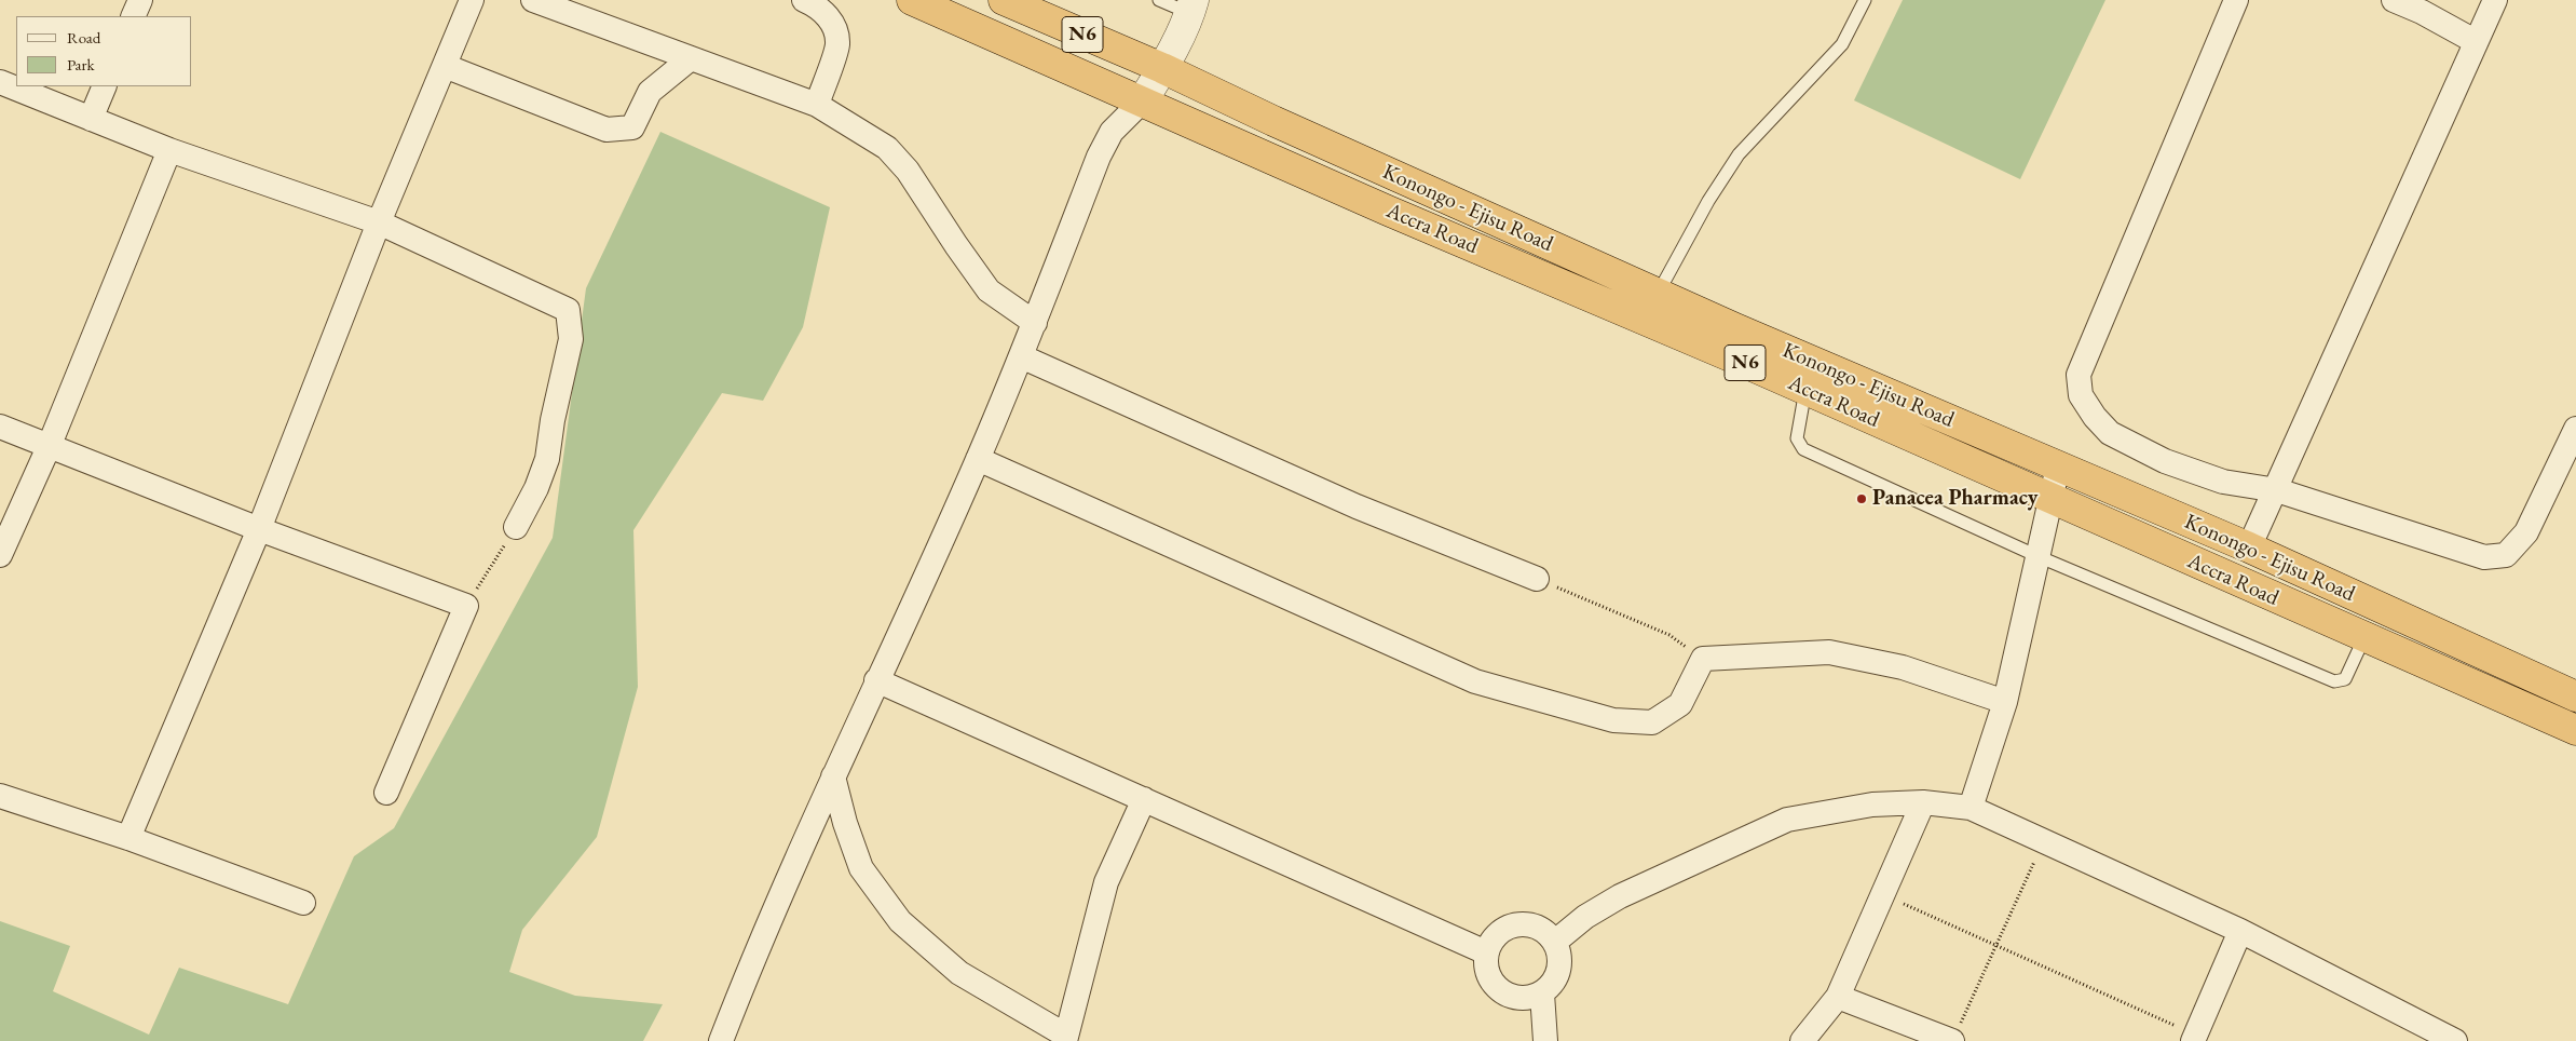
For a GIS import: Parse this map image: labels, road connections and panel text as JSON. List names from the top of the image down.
{
  "streets": {
    "highway": ["N6", "Konongo - Ejisu Road", "Accra Road"]
  },
  "crossings": [
    ["N6", "Konongo - Ejisu Road"]
  ],
  "places": ["Panacea Pharmacy"],
  "legend": ["Road", "Park"]
}
